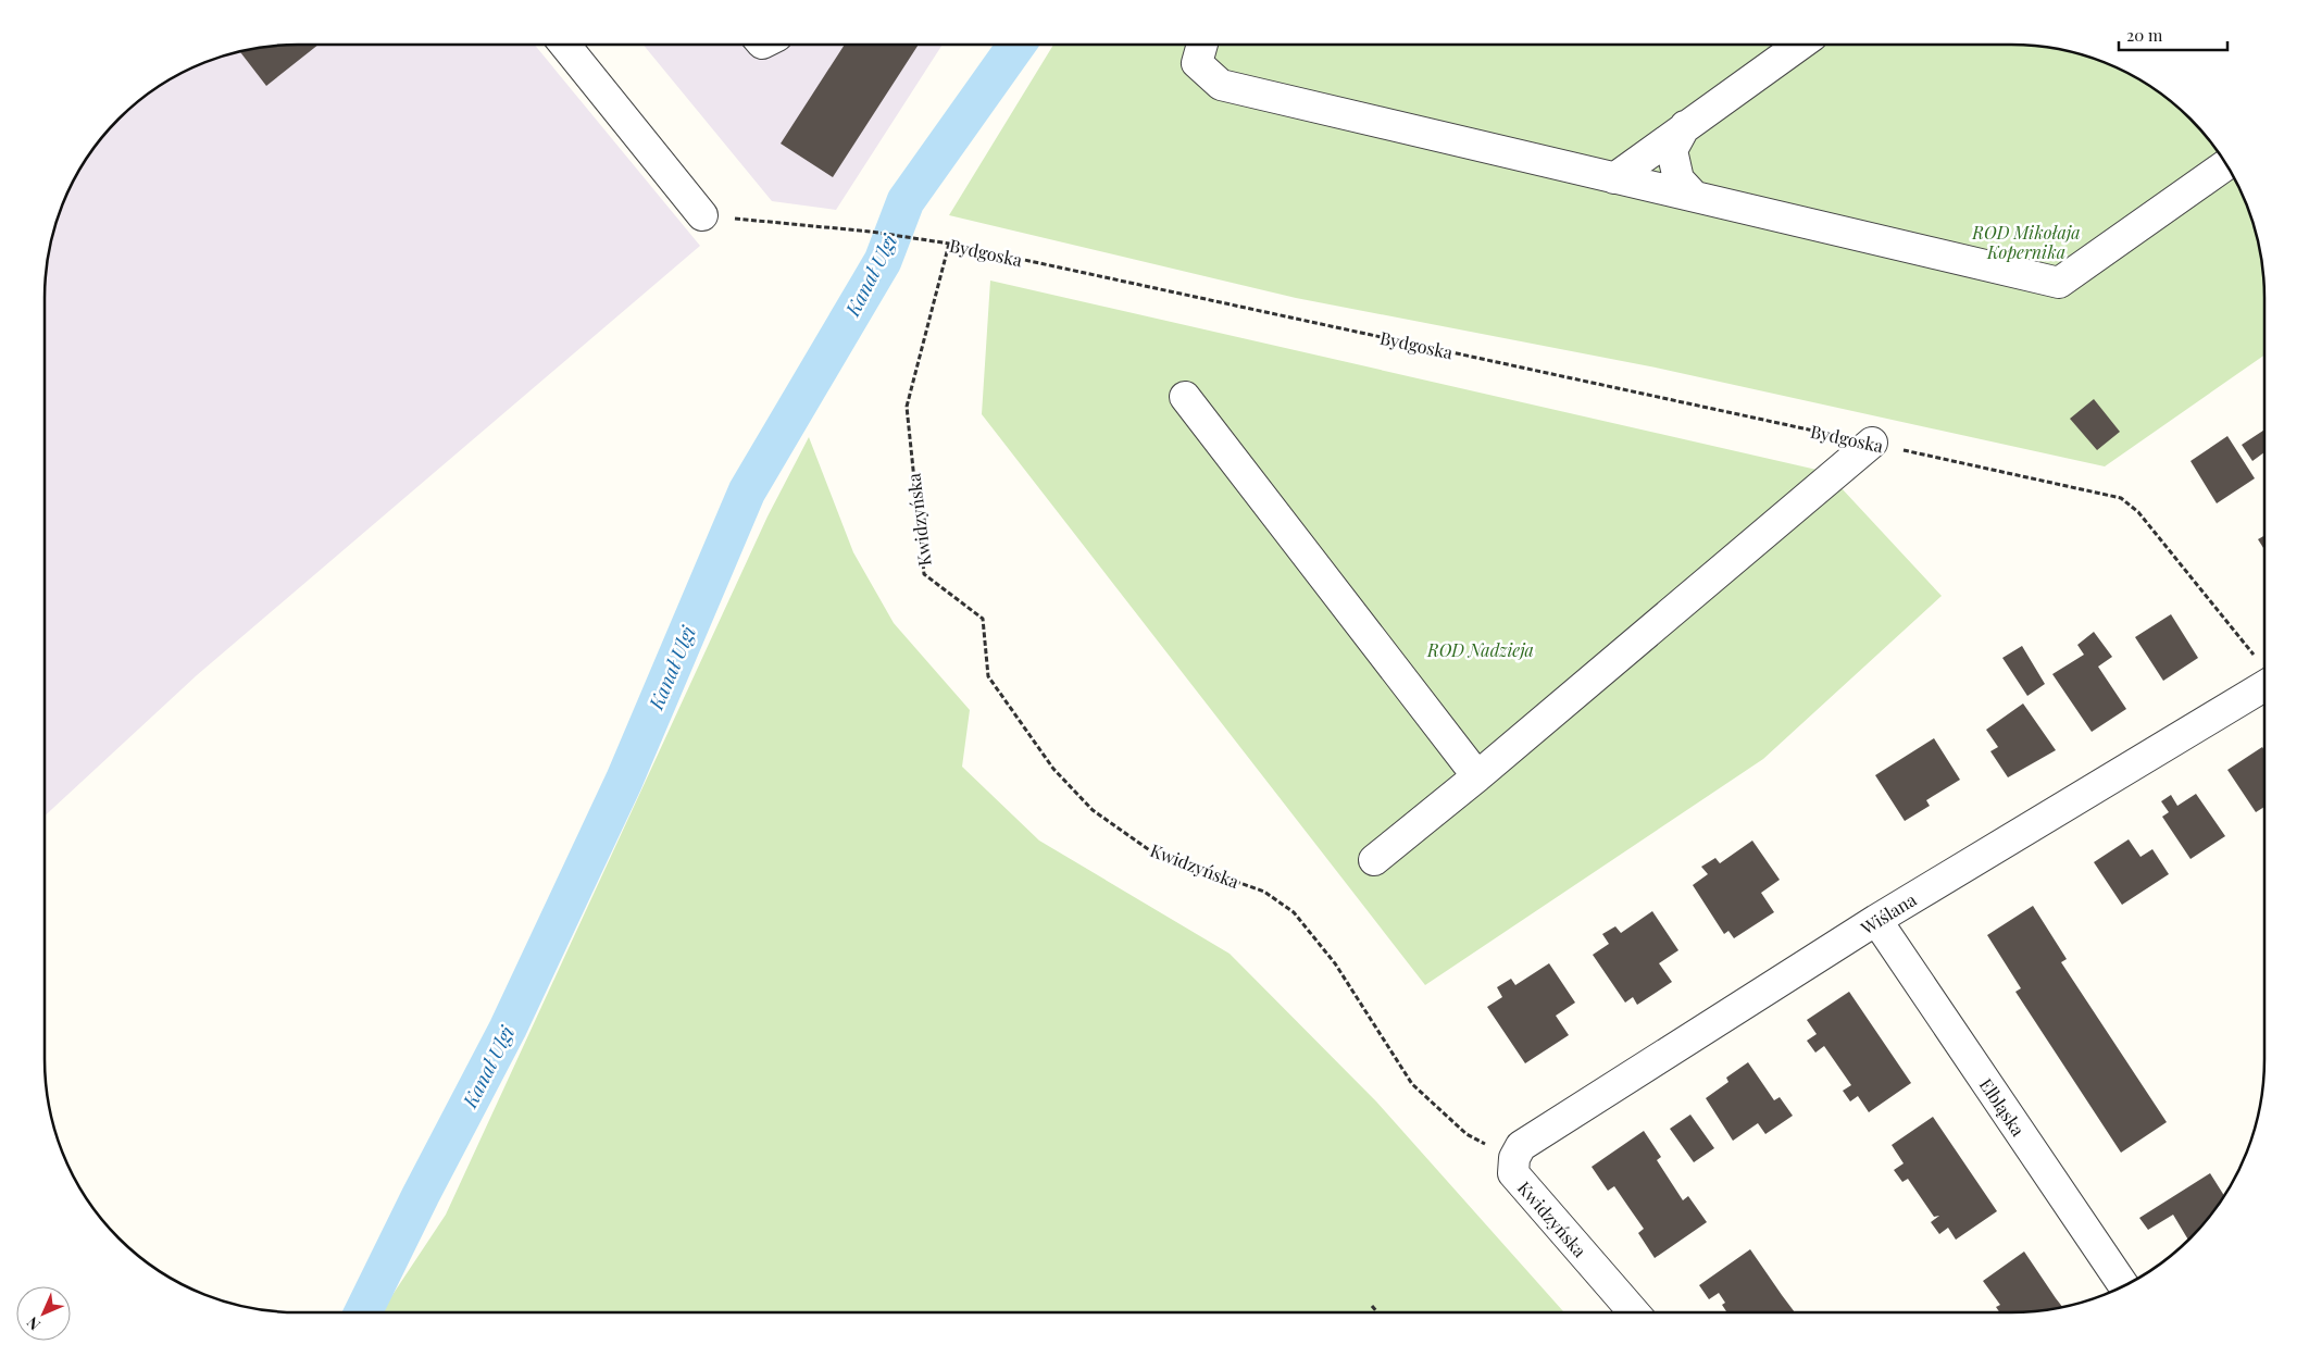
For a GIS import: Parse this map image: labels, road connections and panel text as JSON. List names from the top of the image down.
{
  "streets": {
    "street": ["Kwidzyńska", "Wiślana", "Elbląska"],
    "path": ["Bydgoska"]
  },
  "crossings": [
    ["Bydgoska", "Kwidzyńska"],
    ["Kwidzyńska", "Wiślana"],
    ["Wiślana", "Elbląska"]
  ],
  "water": ["Kanał Ulgi"],
  "parks": ["ROD Mikołaja Kopernika", "ROD Nadzieja"],
  "scale_bar": "20 m",
  "north": "bottom left"
}
